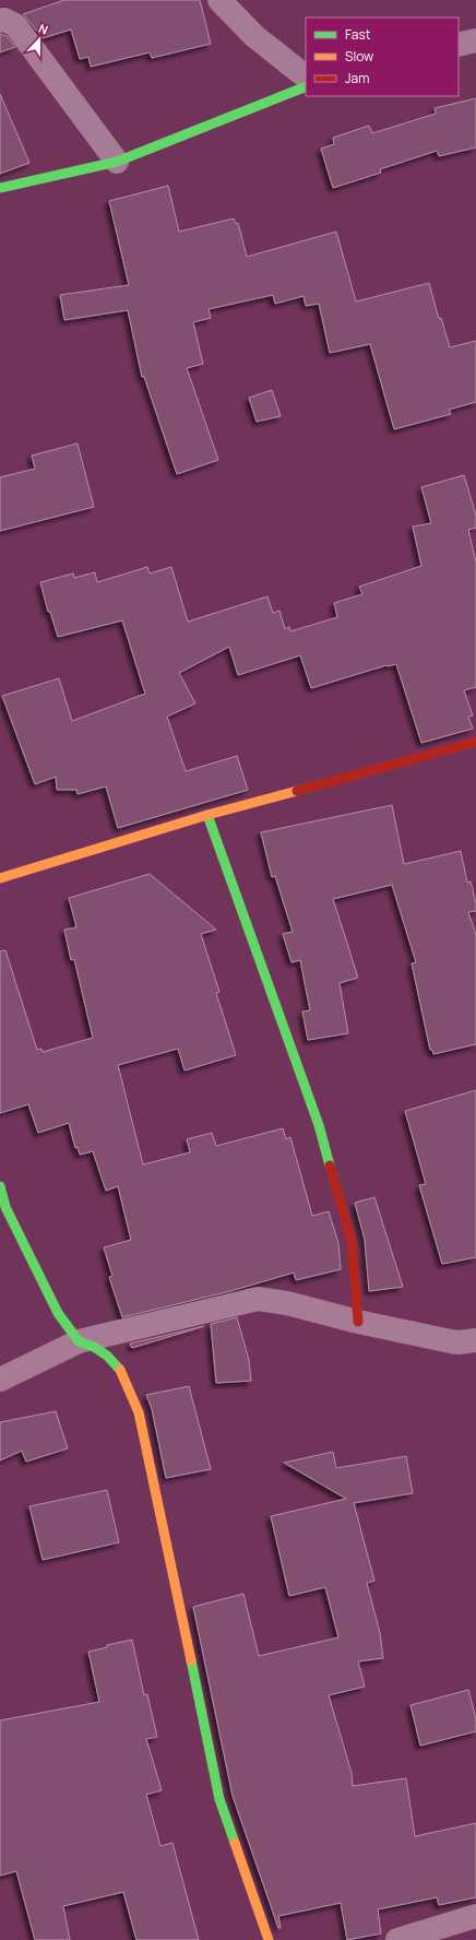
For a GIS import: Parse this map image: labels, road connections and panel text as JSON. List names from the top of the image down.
{
  "legend": ["Fast", "Slow", "Jam"],
  "north": "top"
}
